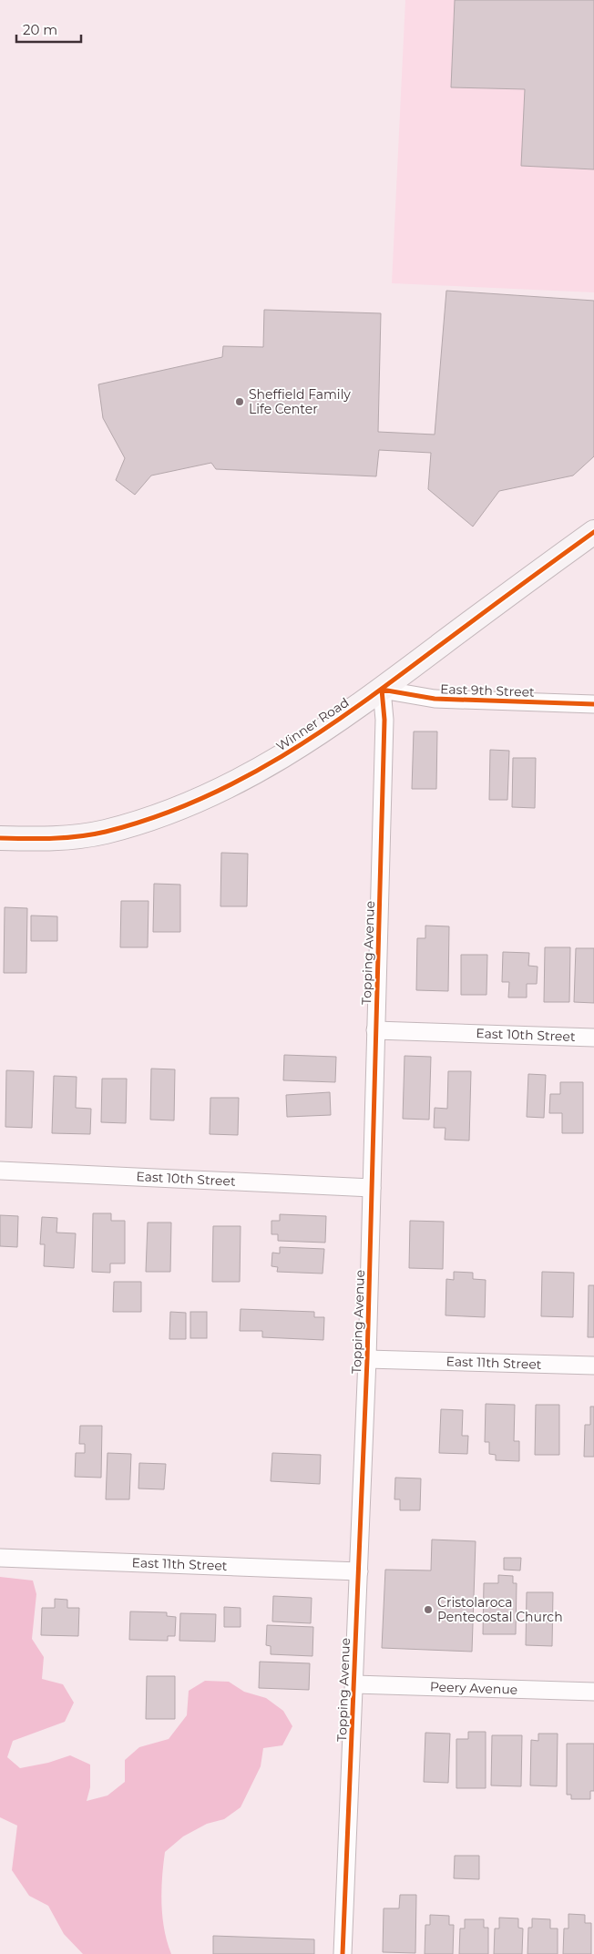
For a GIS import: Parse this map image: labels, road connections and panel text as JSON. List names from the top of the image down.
{
  "streets": {
    "main road": ["Winner Road"],
    "street": [
      "East 9th Street",
      "Topping Avenue",
      "East 10th Street",
      "East 11th Street",
      "Peery Avenue"
    ]
  },
  "crossings": [
    ["East 9th Street", "Winner Road"],
    ["East 9th Street", "Topping Avenue"],
    ["Winner Road", "Topping Avenue"],
    ["Topping Avenue", "East 10th Street"],
    ["Topping Avenue", "East 11th Street"],
    ["Topping Avenue", "Peery Avenue"]
  ],
  "places": ["Sheffield Family Life Center", "Cristolaroca Pentecostal Church"],
  "scale_bar": "20 m"
}
